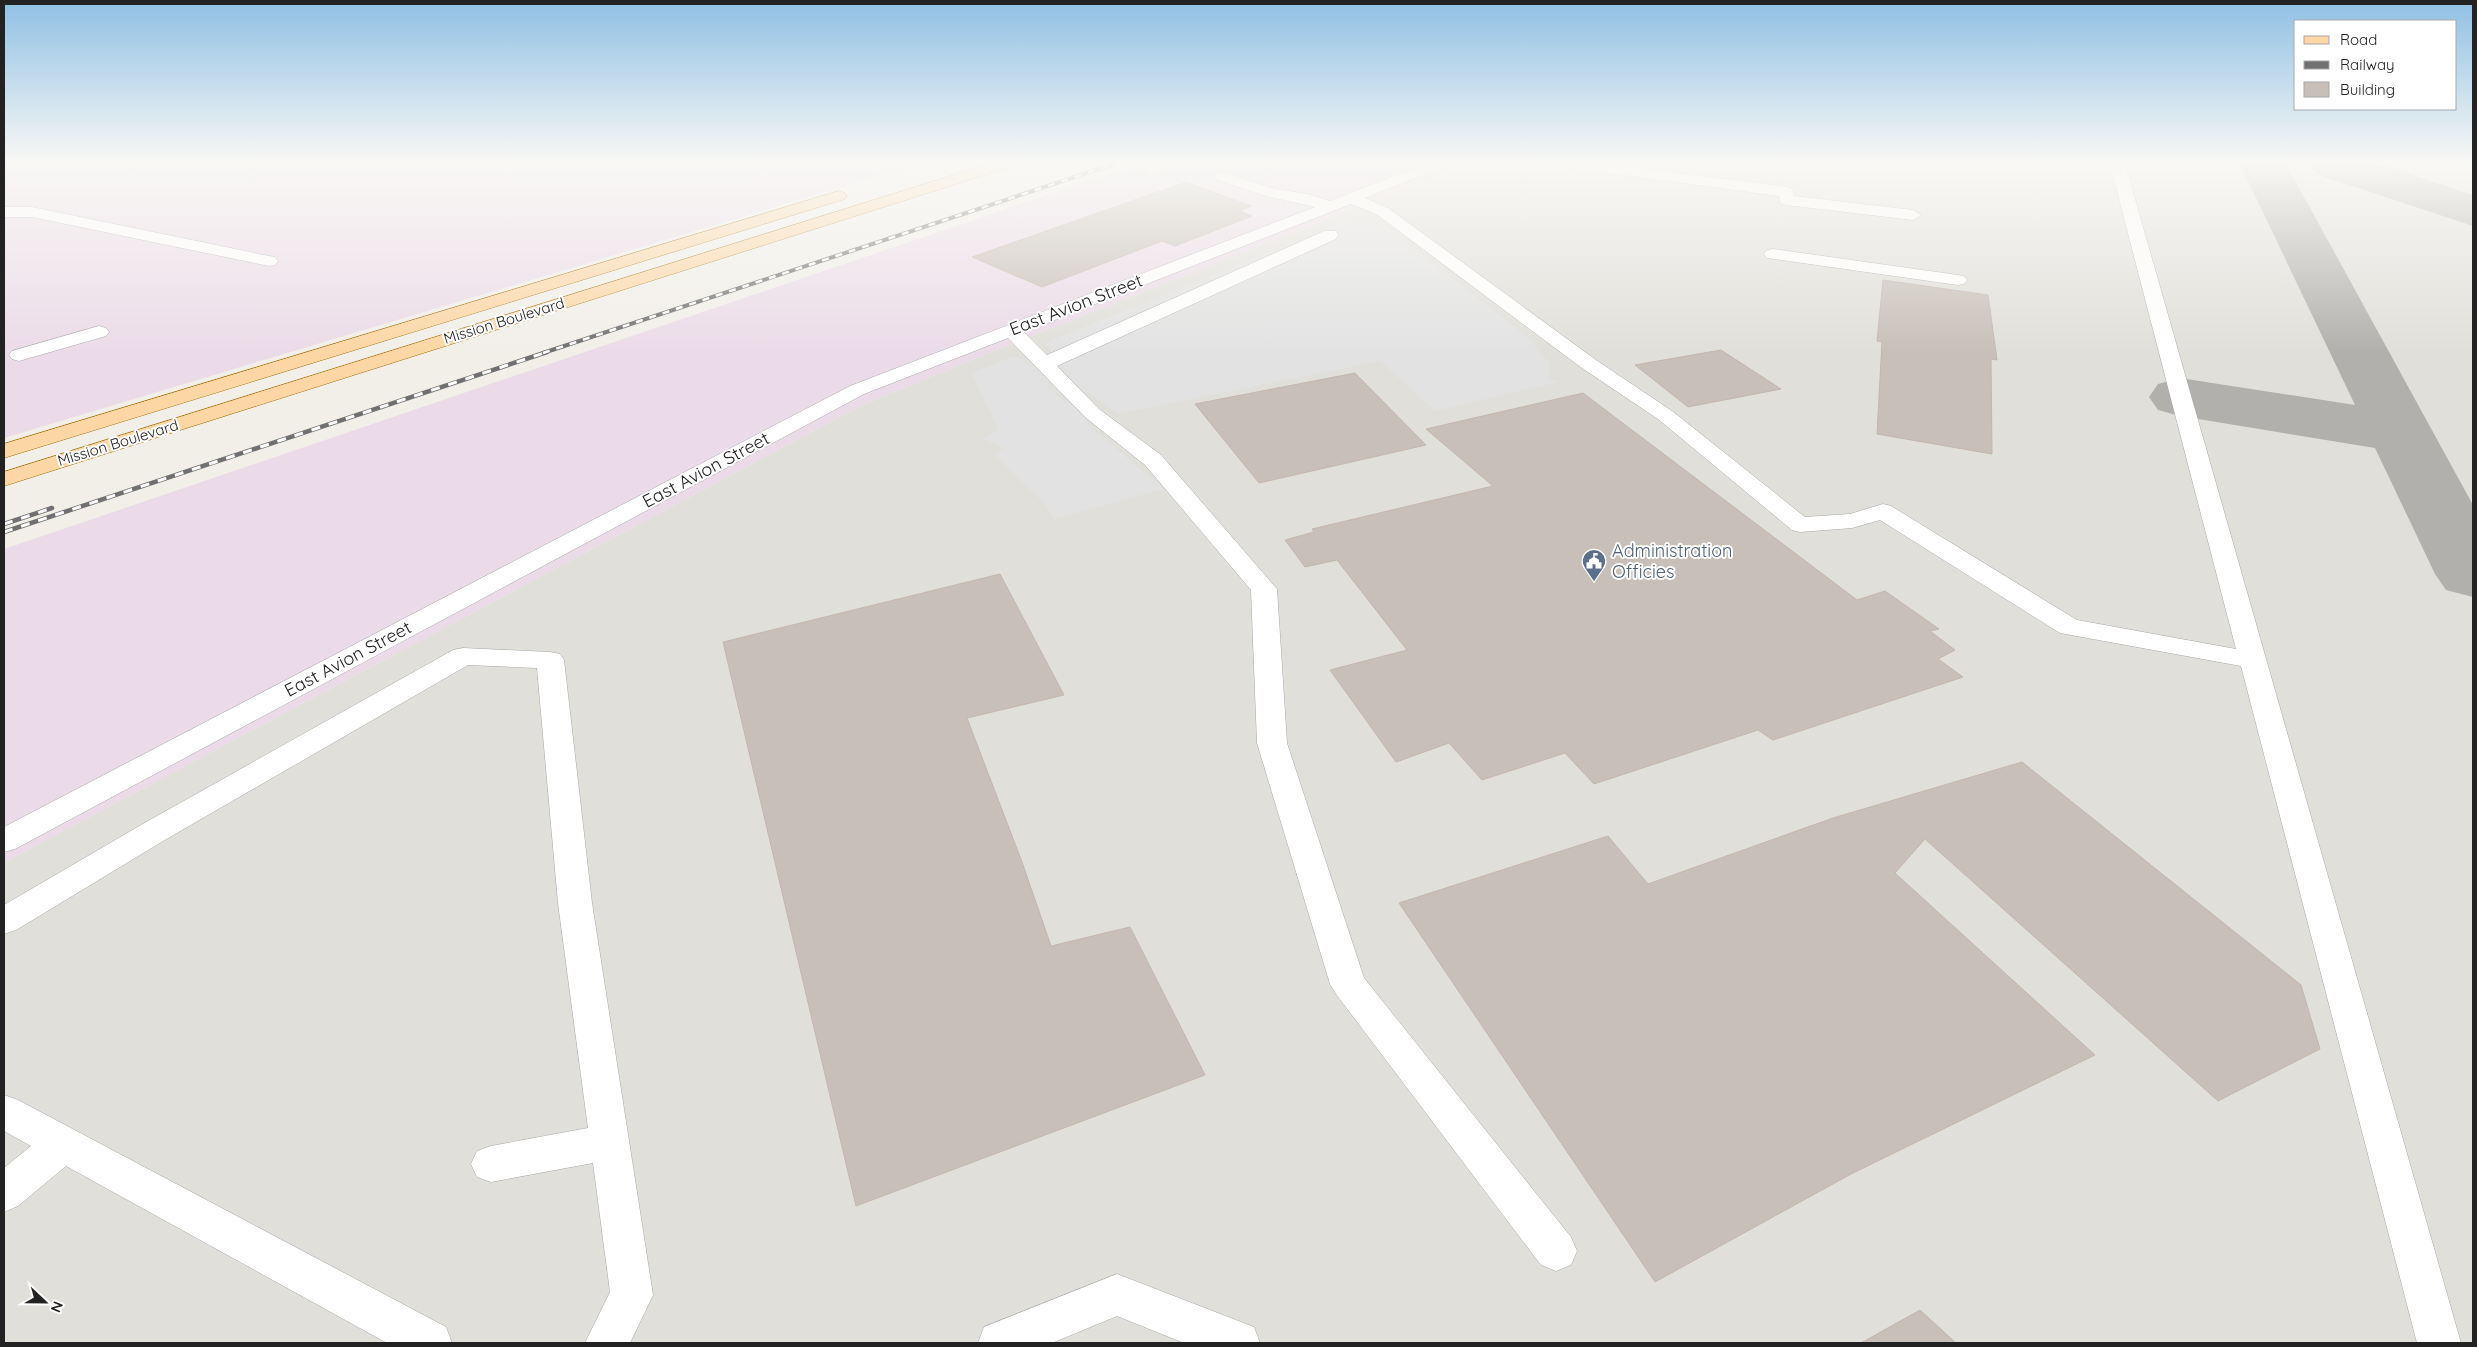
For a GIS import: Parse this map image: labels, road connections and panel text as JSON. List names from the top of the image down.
{
  "streets": {
    "main road": ["Mission Boulevard"],
    "street": ["East Avion Street"]
  },
  "places": {
    "public building": ["Administration Officies"]
  },
  "legend": ["Road", "Railway", "Building"],
  "north": "right"
}
